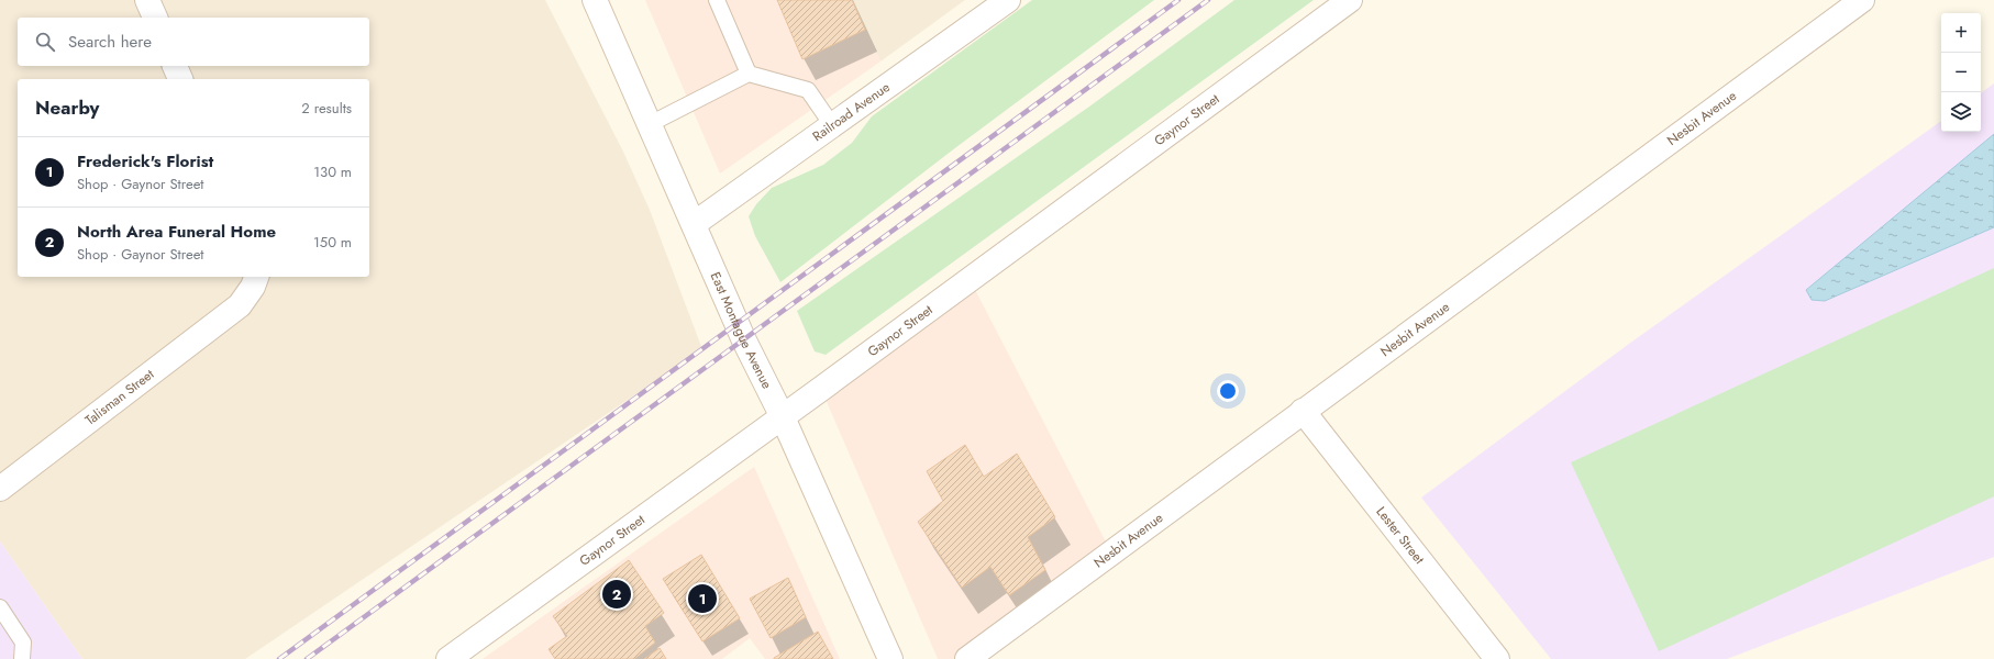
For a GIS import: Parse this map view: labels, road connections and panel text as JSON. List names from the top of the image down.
{
  "streets": {
    "street": [
      "Railroad Avenue",
      "Nesbit Avenue",
      "Gaynor Street",
      "East Montague Avenue",
      "Talisman Street",
      "Lester Street"
    ]
  },
  "crossings": [
    ["Railroad Avenue", "East Montague Avenue"],
    ["Nesbit Avenue", "Lester Street"],
    ["Gaynor Street", "East Montague Avenue"]
  ],
  "page": {
    "map_buttons": ["+", "−"],
    "search": "Search here",
    "heading": ["Nearby", "2 results"],
    "list": [
      {
        "mark": "1",
        "name": "Frederick's Florist",
        "note": "Shop · Gaynor Street",
        "value": "130 m"
      },
      {
        "mark": "2",
        "name": "North Area Funeral Home",
        "note": "Shop · Gaynor Street",
        "value": "150 m"
      }
    ],
    "pins": ["2", "1"]
  }
}
